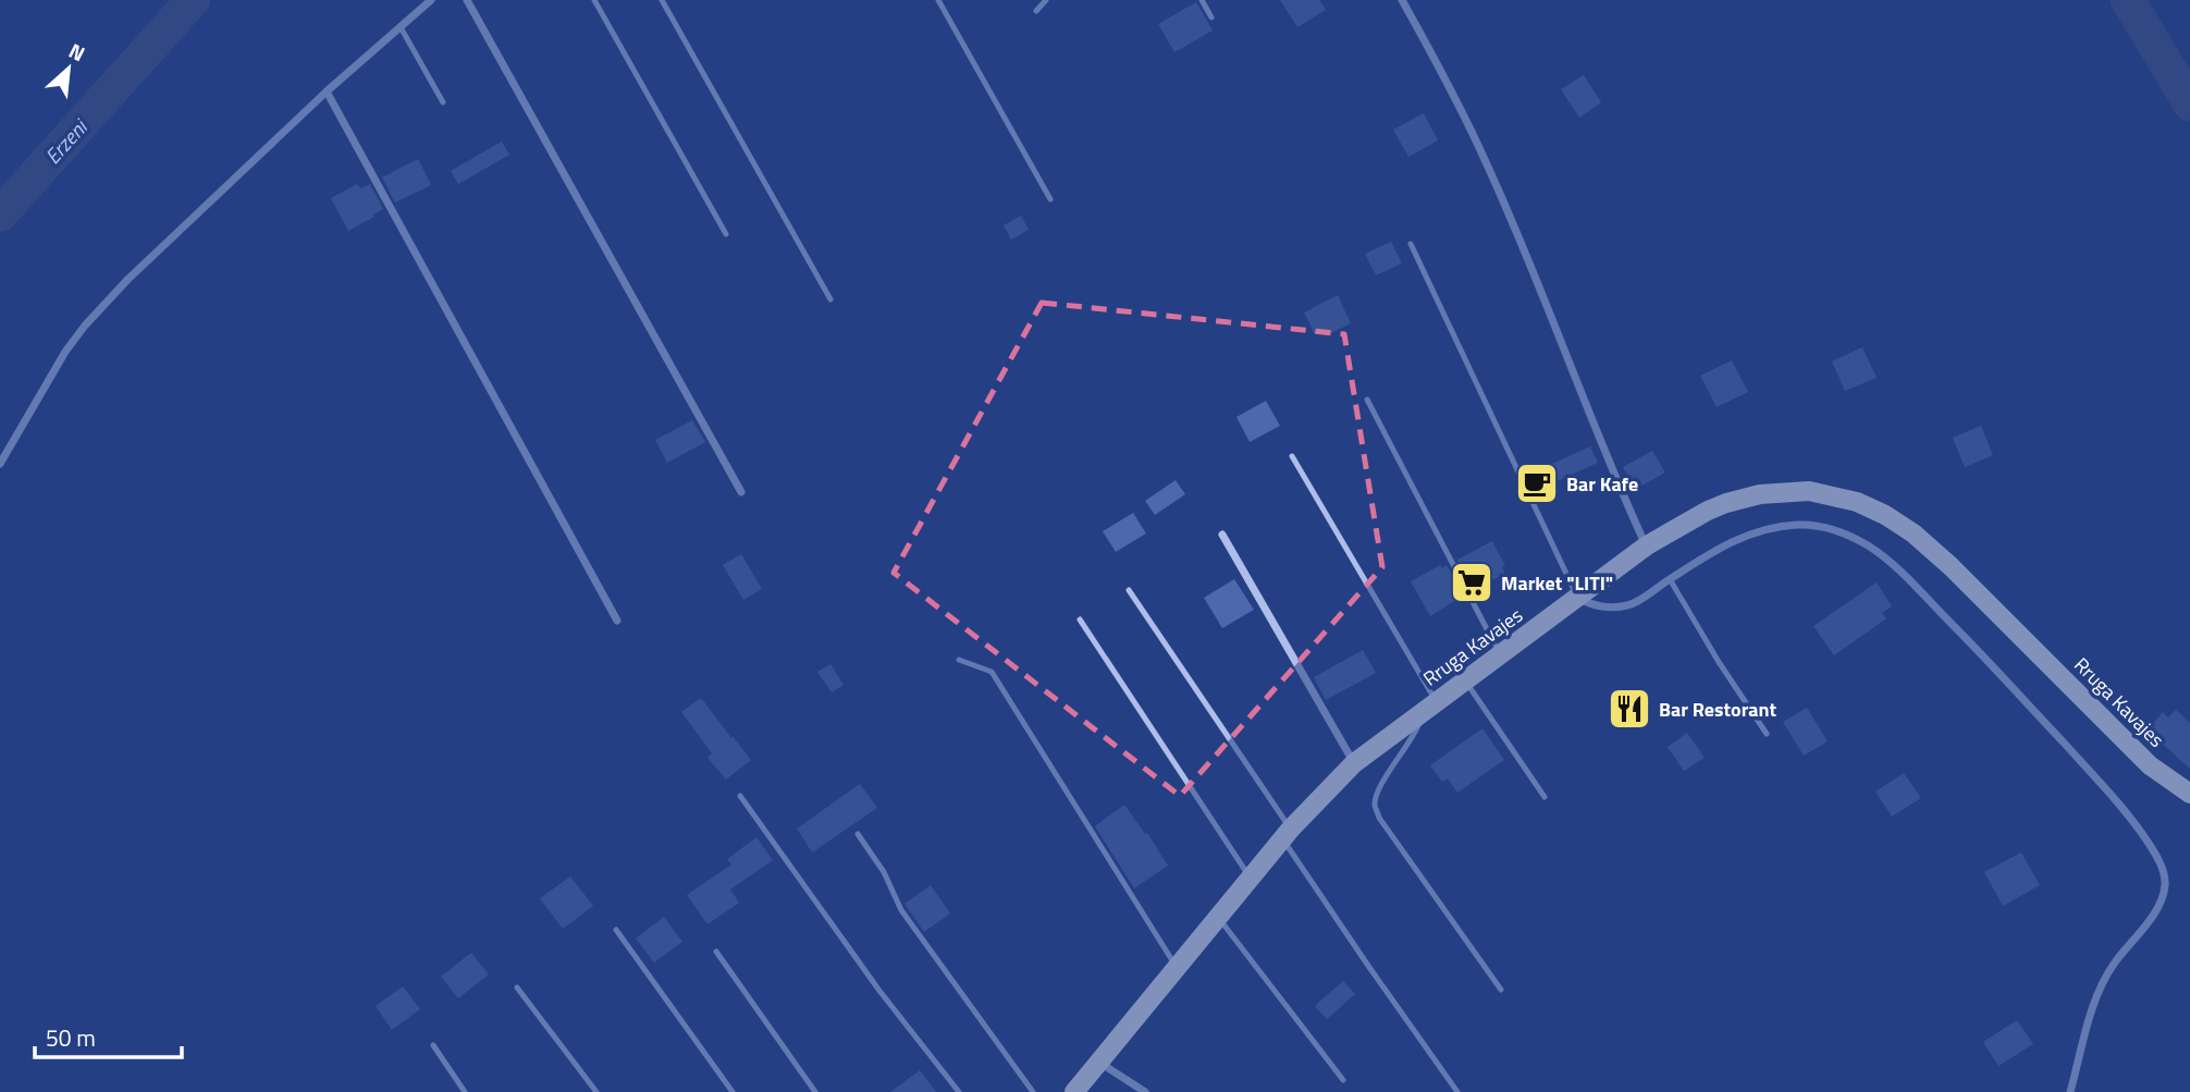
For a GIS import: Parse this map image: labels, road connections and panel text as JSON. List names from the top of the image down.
{
  "streets": {
    "main road": ["Rruga Kavajes"]
  },
  "water": ["Erzeni"],
  "places": {
    "cafe": ["Bar Kafe"],
    "supermarket": ["Market \"LITI\""],
    "restaurant": ["Bar Restorant"]
  },
  "scale_bar": "50 m",
  "north": "top right"
}
